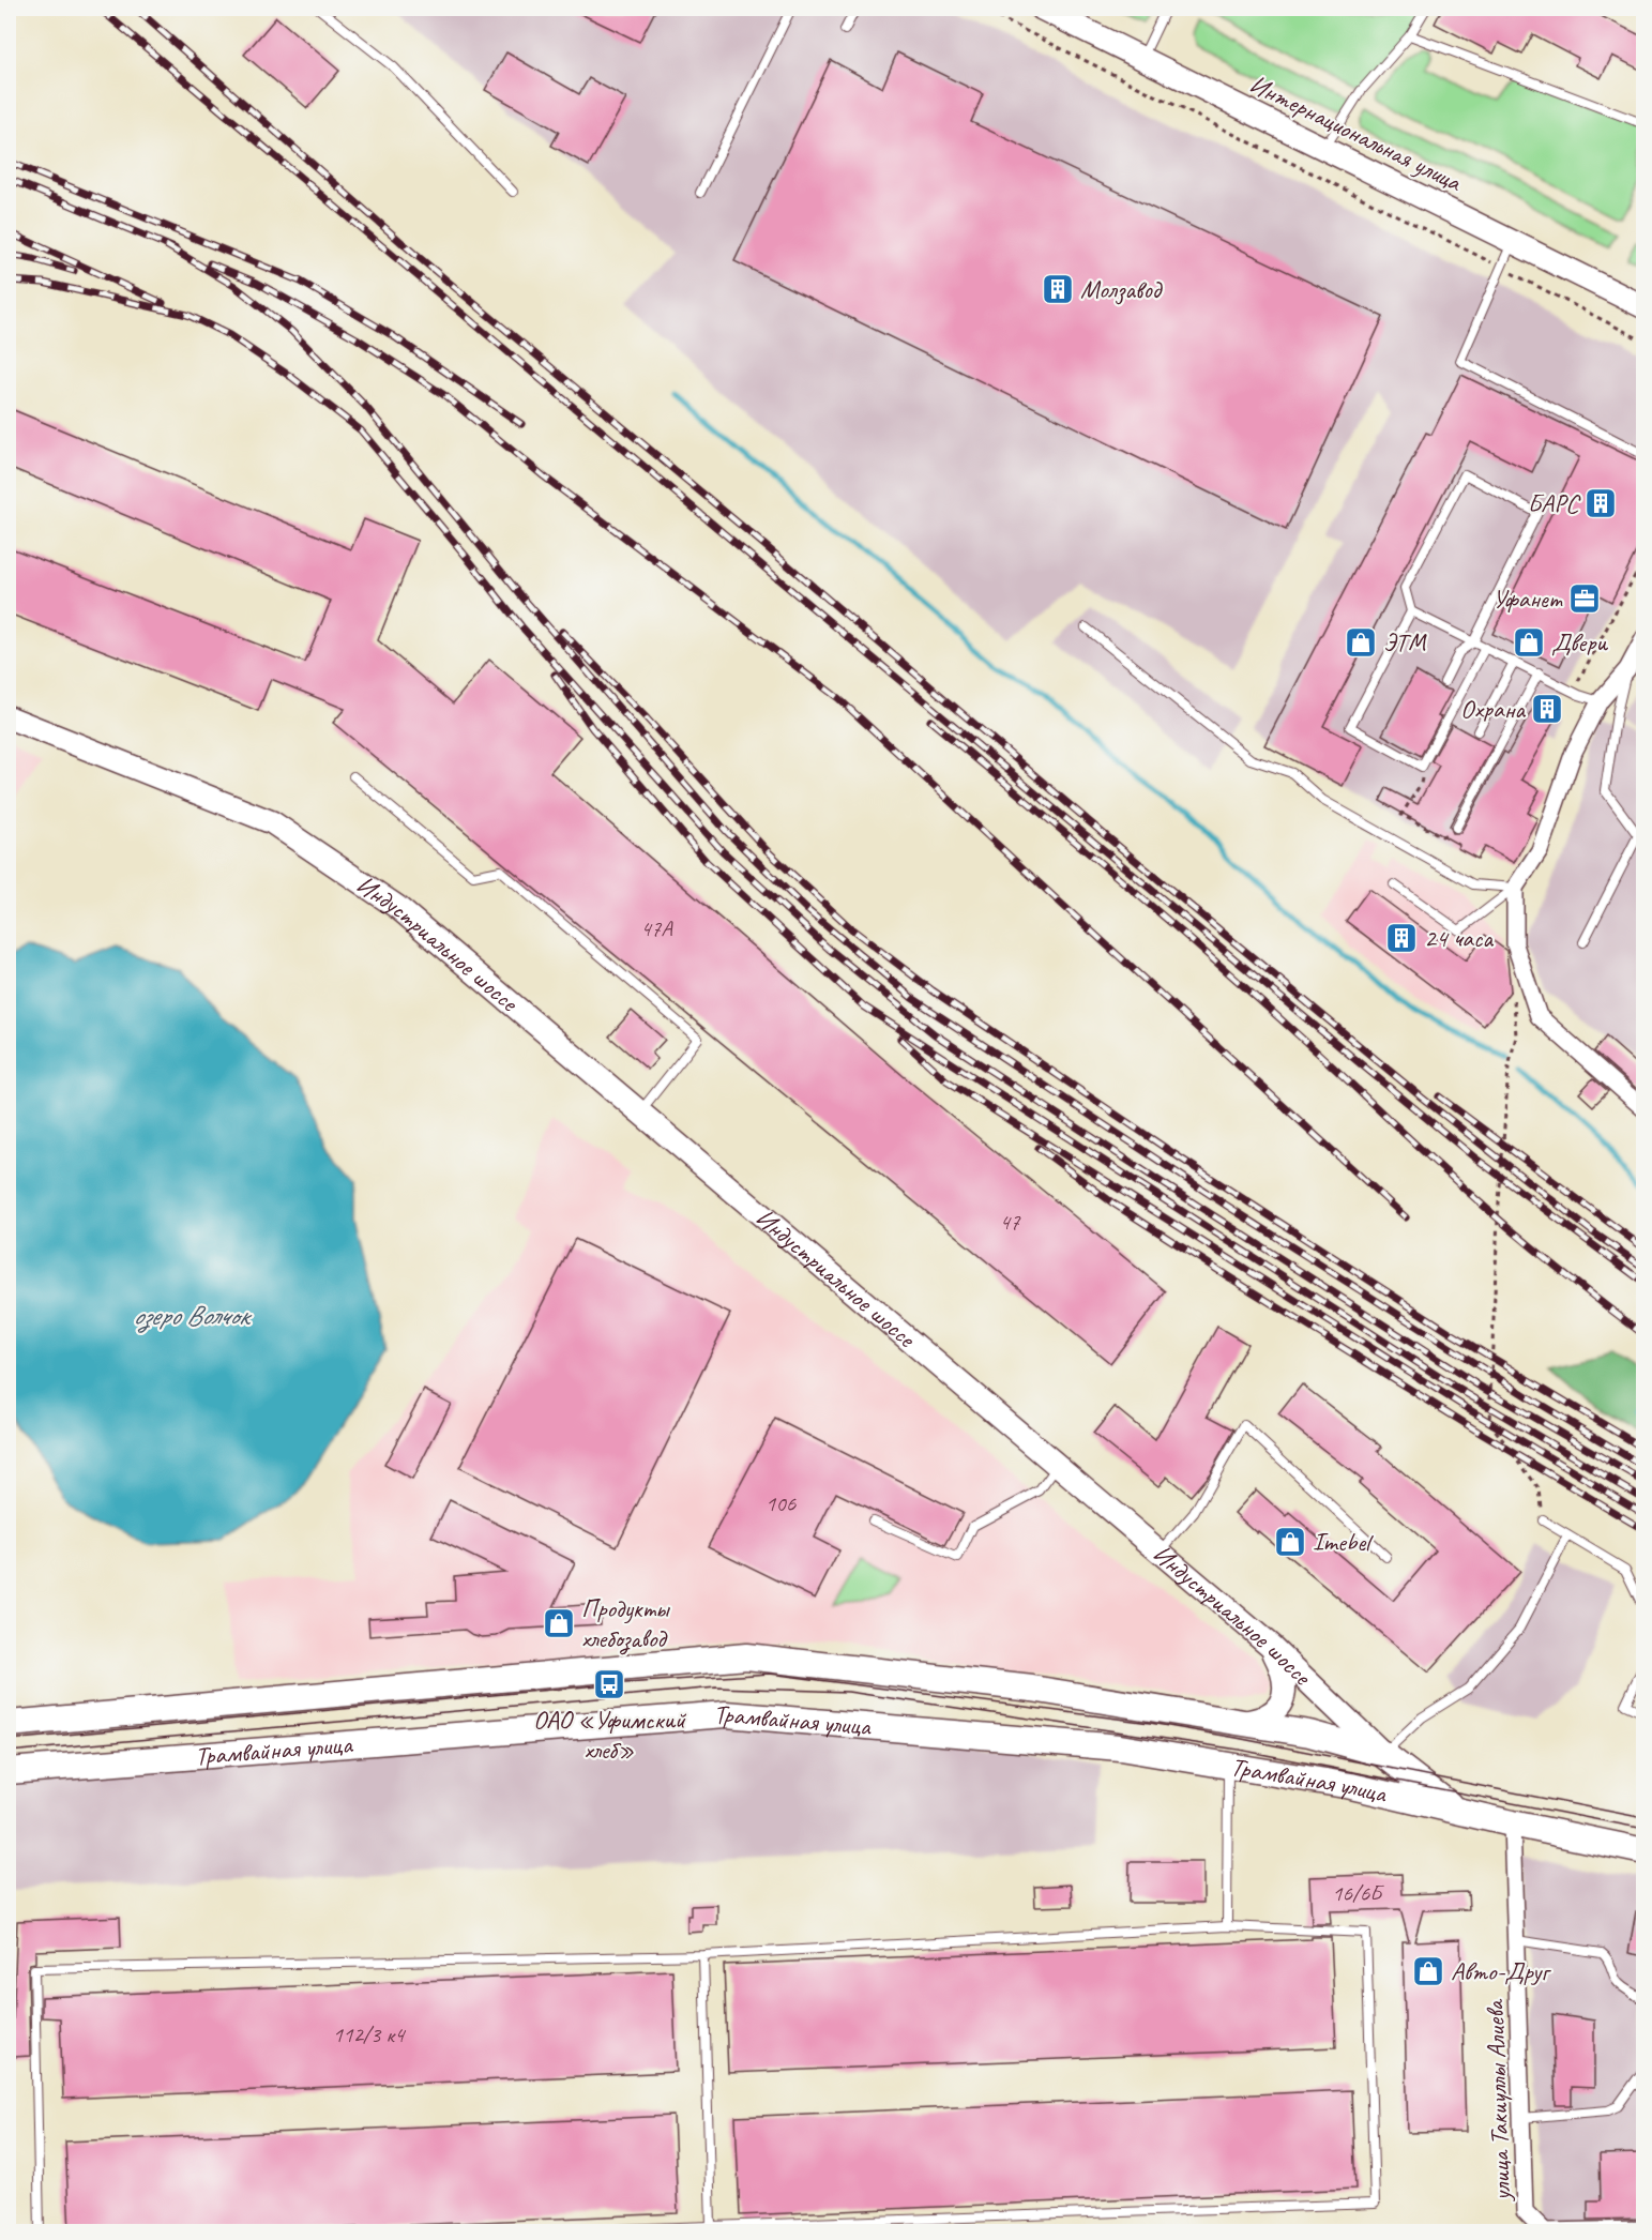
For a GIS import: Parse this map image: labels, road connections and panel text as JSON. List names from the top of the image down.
{
  "streets": {
    "main road": ["Индустриальное шоссе", "Трамвайная улица"],
    "street": ["Интернациональная улица", "улица Такиуллы Алиева"]
  },
  "crossings": [
    ["Индустриальное шоссе", "Трамвайная улица"],
    ["Индустриальное шоссе", "улица Такиуллы Алиева"]
  ],
  "water": ["озеро Волчок"],
  "places": {
    "building": [
      "Молзавод",
      "БАРС",
      "Охрана",
      "24 часа"
    ],
    "office": ["Уфанет"],
    "shop": [
      "ЭТМ",
      "Двери",
      "Imebel",
      "Продукты хлебозавод",
      "Авто-Друг"
    ],
    "bus stop": ["ОАО «Уфимский хлеб»"]
  },
  "house_numbers": [
    "47А",
    "47",
    "106",
    "16/6Б",
    "112/3 к4"
  ]
}
